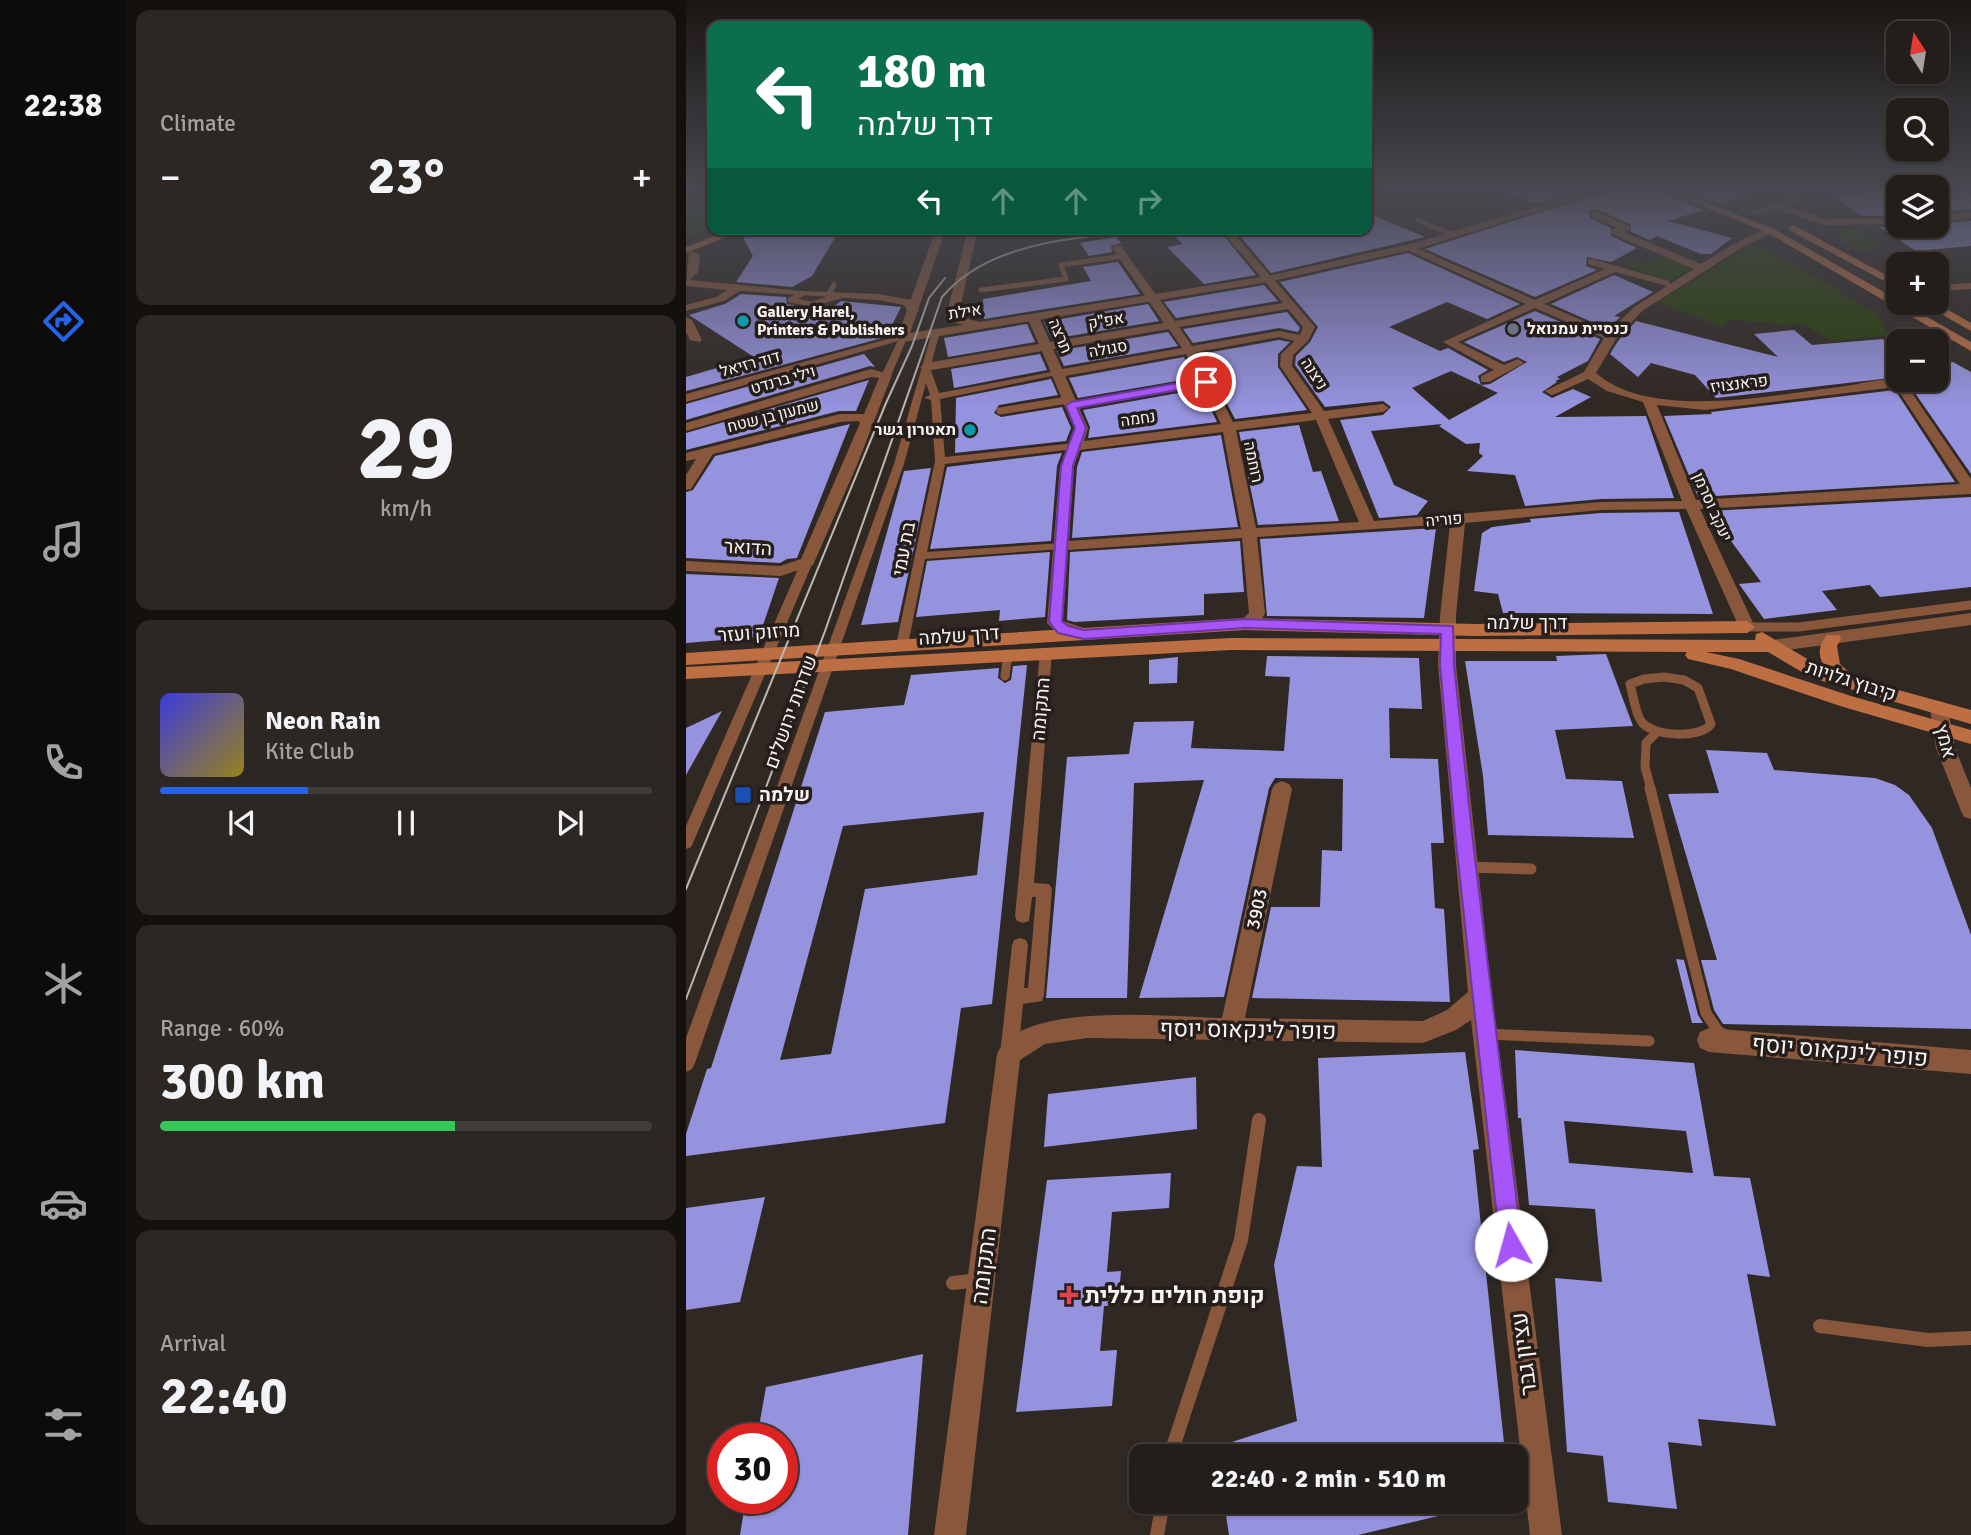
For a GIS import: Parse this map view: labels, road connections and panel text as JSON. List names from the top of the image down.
{
  "streets": {
    "main road": ["דרך שלמה", "מרזוק ועזר", "קיבוץ גלויות"],
    "street": [
      "אילת",
      "אפ\"ק",
      "תרצה",
      "סגולה",
      "דוד רזיאל",
      "ניצנה",
      "וילי ברנדט",
      "פראנצויז",
      "שמעון בן שטח",
      "נחמה",
      "רוחמה",
      "יעקב וסרמן",
      "פוריה",
      "הדואר",
      "בת עמי",
      "התקומה",
      "שדרות ירושלים",
      "אמץ",
      "3903",
      "פופר לינקאוס יוסף",
      "עציון גבר"
    ]
  },
  "crossings": [
    ["אילת", "תרצה"],
    ["אילת", "דוד רזיאל"],
    ["אילת", "ניצנה"],
    ["אילת", "רוחמה"],
    ["אילת", "שדרות ירושלים"],
    ["אפ\"ק", "תרצה"],
    ["אפ\"ק", "ניצנה"],
    ["אפ\"ק", "רוחמה"],
    ["אפ\"ק", "בת עמי"],
    ["אפ\"ק", "שדרות ירושלים"],
    ["תרצה", "סגולה"],
    ["תרצה", "נחמה"],
    ["תרצה", "פוריה"],
    ["תרצה", "דרך שלמה"],
    ["סגולה", "ניצנה"],
    ["סגולה", "רוחמה"],
    ["סגולה", "בת עמי"],
    ["סגולה", "שדרות ירושלים"],
    ["דוד רזיאל", "שדרות ירושלים"],
    ["ניצנה", "נחמה"],
    ["ניצנה", "פוריה"],
    ["וילי ברנדט", "שדרות ירושלים"],
    ["פראנצויז", "יעקב וסרמן"],
    ["פראנצויז", "פוריה"],
    ["שמעון בן שטח", "שדרות ירושלים"],
    ["נחמה", "רוחמה"],
    ["נחמה", "בת עמי"],
    ["רוחמה", "פוריה"],
    ["רוחמה", "דרך שלמה"],
    ["יעקב וסרמן", "פוריה"],
    ["יעקב וסרמן", "דרך שלמה"],
    ["יעקב וסרמן", "קיבוץ גלויות"],
    ["פוריה", "בת עמי"],
    ["פוריה", "עציון גבר"],
    ["הדואר", "שדרות ירושלים"],
    ["בת עמי", "דרך שלמה"],
    ["בת עמי", "שדרות ירושלים"],
    ["דרך שלמה", "מרזוק ועזר"],
    ["דרך שלמה", "קיבוץ גלויות"],
    ["דרך שלמה", "התקומה"],
    ["דרך שלמה", "שדרות ירושלים"],
    ["דרך שלמה", "עציון גבר"],
    ["מרזוק ועזר", "שדרות ירושלים"],
    ["קיבוץ גלויות", "אמץ"],
    ["התקומה", "פופר לינקאוס יוסף"],
    ["3903", "פופר לינקאוס יוסף"],
    ["פופר לינקאוס יוסף", "עציון גבר"]
  ],
  "places": {
    "other": ["Gallery Harel, Printers & Publishers", "כנסיית עמנואל", "תאטרון גשר"],
    "transit": ["שלמה"],
    "health": ["קופת חולים כללית"]
  },
  "north": "top",
  "page": {
    "tabs": "22:38",
    "tile": [
      "Climate",
      ["29", "km/h"],
      ["Range · 60%", "300 km"],
      ["Arrival", "22:40"]
    ],
    "map_buttons": ["+", "−"],
    "turn": ["180 m", "דרך שלמה"],
    "heat": ["−", "23°", "+"],
    "song": ["Neon Rain", "Kite Club"],
    "limit": "30",
    "trip": "22:40 · 2 min · 510 m"
  }
}
